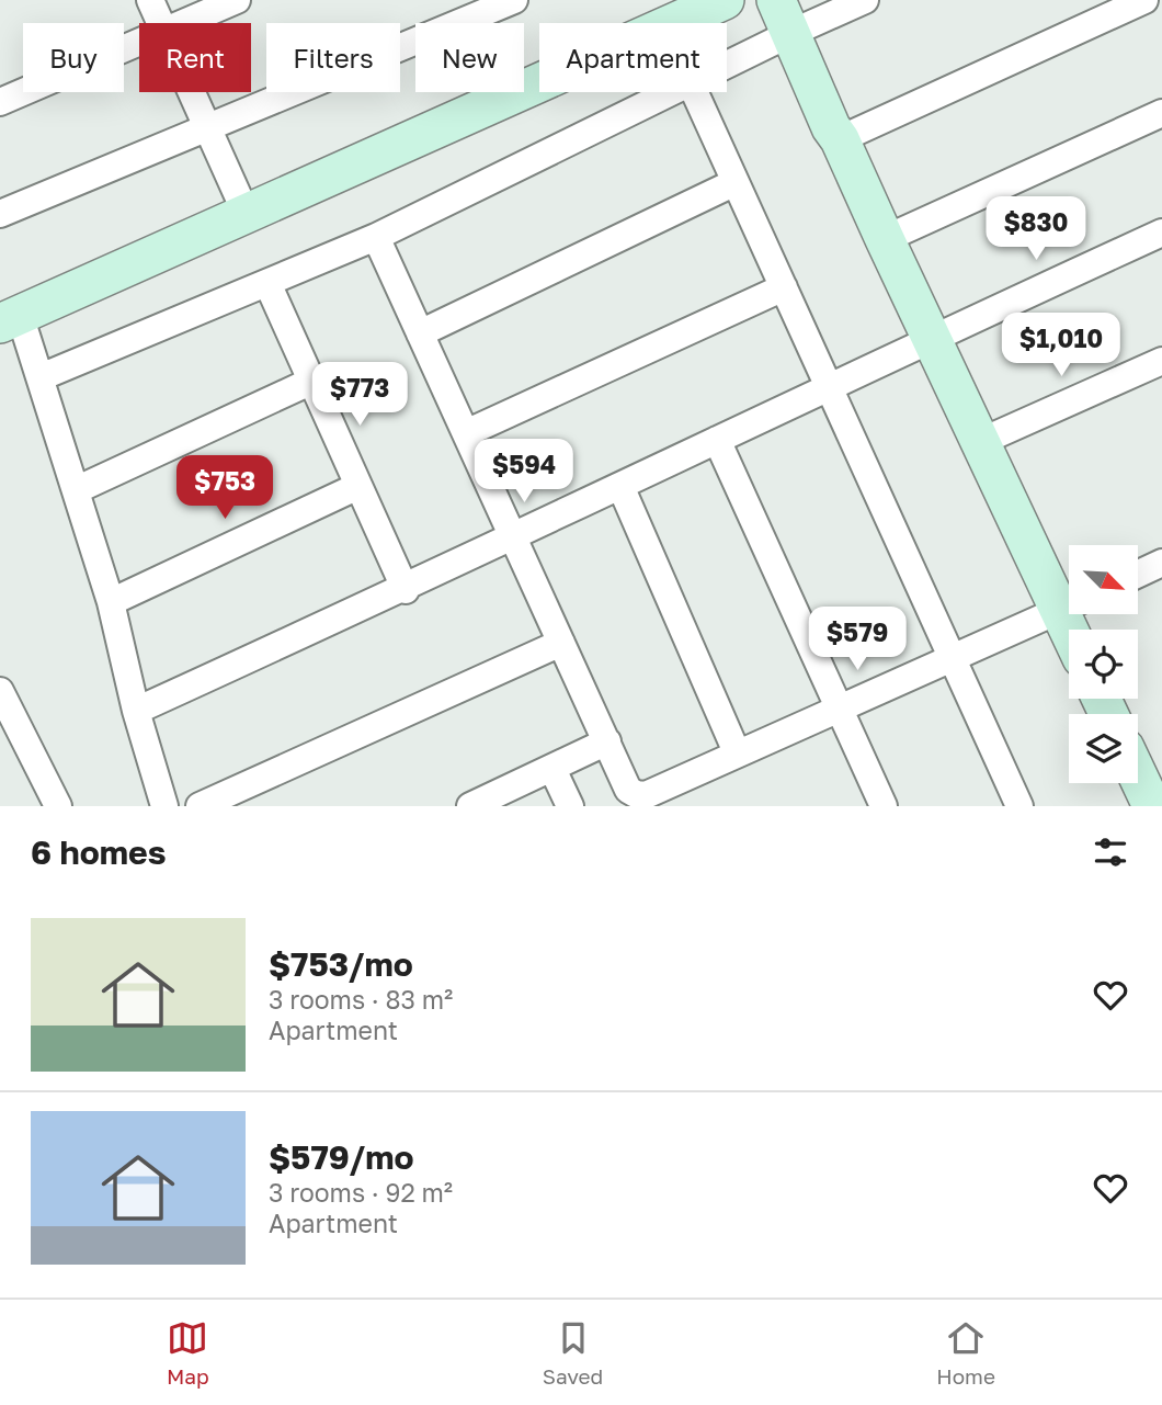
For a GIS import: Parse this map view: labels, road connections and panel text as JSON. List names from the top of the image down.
{
  "north": "bottom right",
  "page": {
    "chip": [
      "Buy",
      "Rent",
      "Filters",
      "New",
      "Apartment"
    ],
    "price": [
      "$830",
      "$1,010",
      "$773",
      "$594",
      "$753",
      "$579"
    ],
    "heading": "6 homes",
    "list": [
      {
        "name": "$753/mo",
        "note": "3 rooms · 83 m² · Apartment"
      },
      {
        "name": "$579/mo",
        "note": "3 rooms · 92 m² · Apartment"
      }
    ],
    "tabs": ["Map", "Saved", "Home"]
  }
}
